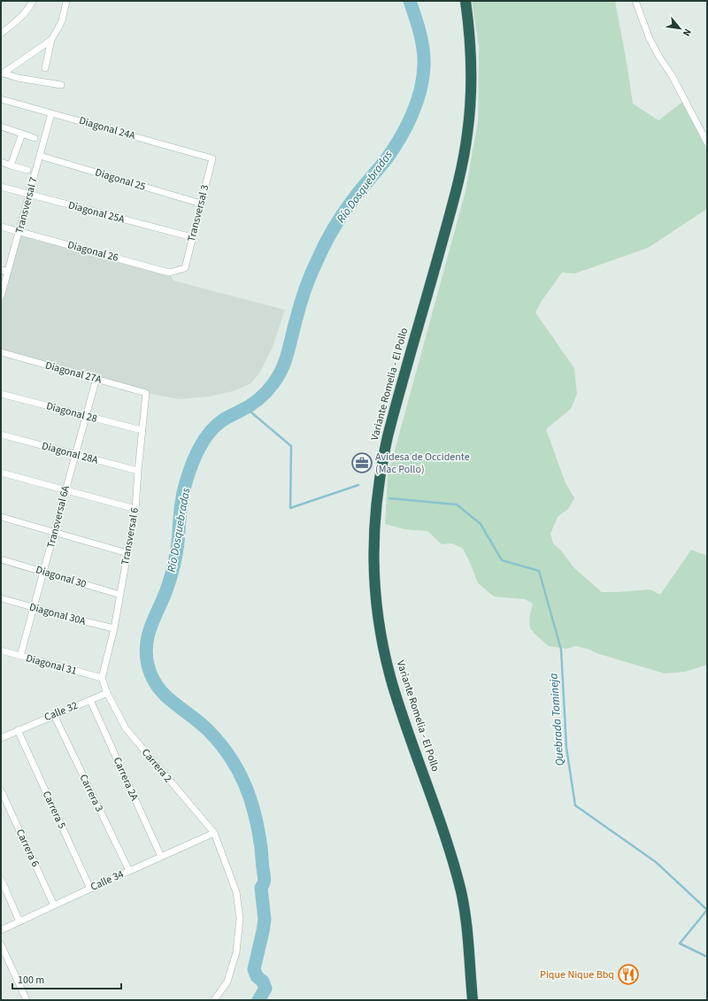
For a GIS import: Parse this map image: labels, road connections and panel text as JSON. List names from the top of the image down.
{
  "streets": {
    "highway": ["Variante Romelia - El Pollo"],
    "street": [
      "Diagonal 24A",
      "Diagonal 25",
      "Transversal 7",
      "Diagonal 25A",
      "Transversal 3",
      "Diagonal 26",
      "Diagonal 27A",
      "Diagonal 28",
      "Diagonal 28A",
      "Transversal 6A",
      "Transversal 6",
      "Diagonal 30",
      "Diagonal 30A",
      "Diagonal 31",
      "Calle 32",
      "Carrera 2",
      "Carrera 2A",
      "Carrera 3",
      "Carrera 5",
      "Carrera 6",
      "Calle 34"
    ]
  },
  "crossings": [
    ["Diagonal 24A", "Transversal 7"],
    ["Diagonal 24A", "Transversal 3"],
    ["Diagonal 25", "Transversal 7"],
    ["Diagonal 25", "Transversal 3"],
    ["Transversal 7", "Diagonal 25A"],
    ["Transversal 7", "Diagonal 26"],
    ["Diagonal 25A", "Transversal 3"],
    ["Transversal 3", "Diagonal 26"],
    ["Diagonal 27A", "Transversal 6A"],
    ["Diagonal 27A", "Transversal 6"],
    ["Diagonal 28", "Transversal 6A"],
    ["Diagonal 28", "Transversal 6"],
    ["Diagonal 28A", "Transversal 6A"],
    ["Diagonal 28A", "Transversal 6"],
    ["Transversal 6A", "Diagonal 30"],
    ["Transversal 6A", "Diagonal 30A"],
    ["Transversal 6A", "Diagonal 31"],
    ["Transversal 6", "Diagonal 30"],
    ["Transversal 6", "Diagonal 30A"],
    ["Transversal 6", "Diagonal 31"],
    ["Calle 32", "Carrera 2"],
    ["Calle 32", "Carrera 2A"],
    ["Calle 32", "Carrera 3"],
    ["Calle 32", "Carrera 5"],
    ["Carrera 2", "Calle 34"],
    ["Carrera 2A", "Calle 34"],
    ["Carrera 3", "Calle 34"],
    ["Carrera 5", "Calle 34"],
    ["Carrera 6", "Calle 34"]
  ],
  "water": ["Río Dosquebradas", "Quebrada Tomineja"],
  "places": {
    "office": ["Avidesa de Occidente (Mac Pollo)"],
    "restaurant": ["Pique Nique Bbq"]
  },
  "scale_bar": "100 m",
  "north": "bottom right"
}
